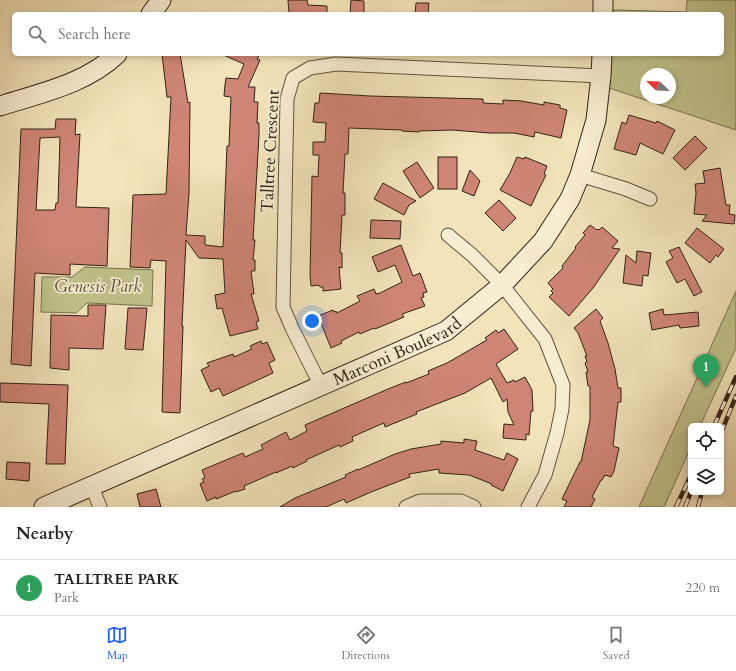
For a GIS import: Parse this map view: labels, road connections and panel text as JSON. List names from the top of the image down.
{
  "streets": {
    "street": ["Talltree Crescent", "Marconi Boulevard"]
  },
  "crossings": [
    ["Talltree Crescent", "Marconi Boulevard"]
  ],
  "parks": ["Genesis Park"],
  "north": "top left",
  "page": {
    "search": "Search here",
    "pins": "1",
    "heading": "Nearby",
    "list": [
      {
        "mark": "1",
        "name": "TALLTREE PARK",
        "note": "Park",
        "value": "220 m"
      }
    ],
    "nav": ["Map", "Directions", "Saved"]
  }
}
